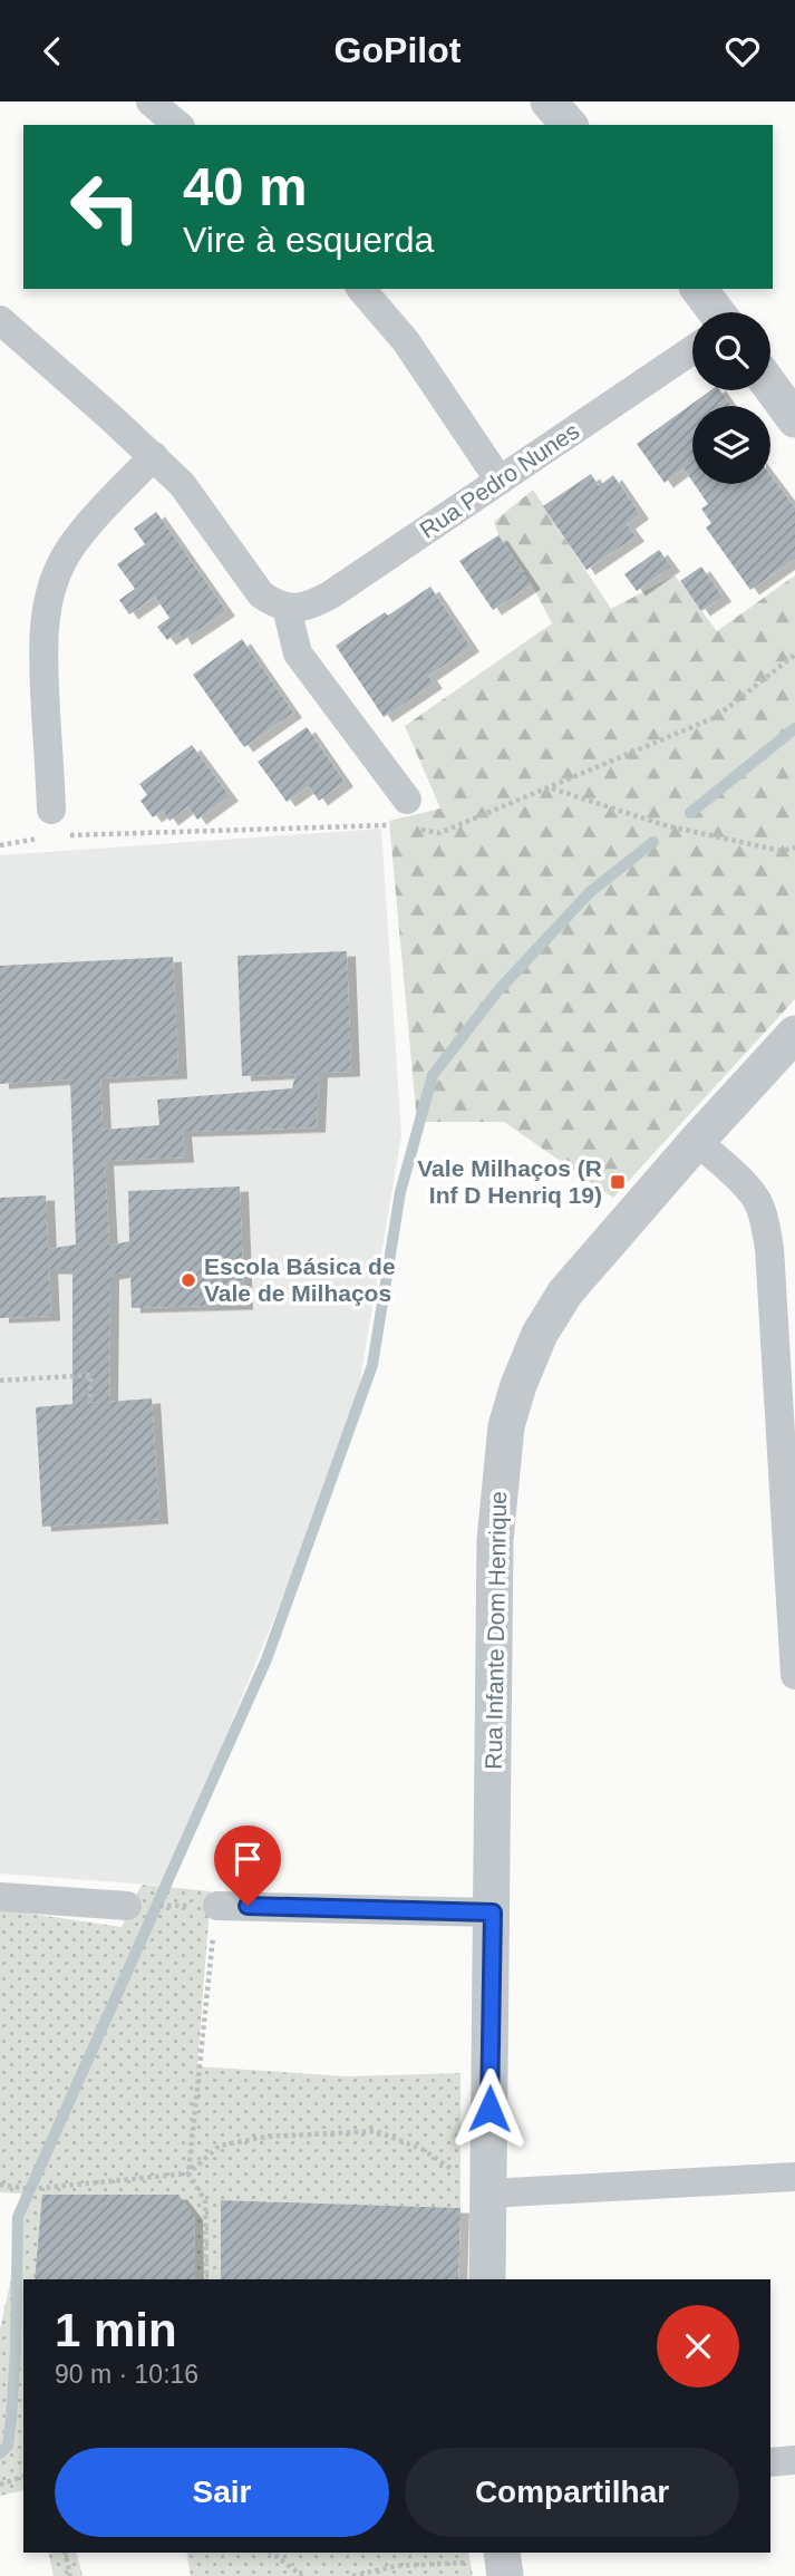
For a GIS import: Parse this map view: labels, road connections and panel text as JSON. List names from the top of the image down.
{
  "streets": {
    "street": ["Rua Pedro Nunes", "Rua Infante Dom Henrique"]
  },
  "places": {
    "transit": ["Vale Milhaços (R Inf D Henriq 19)"],
    "other": ["Escola Básica de Vale de Milhaços"]
  },
  "page": {
    "header": "GoPilot",
    "turn": ["40 m", "Vire à esquerda"],
    "heading": ["1 min", "90 m · 10:16"],
    "buttons": ["Sair", "Compartilhar"]
  }
}
